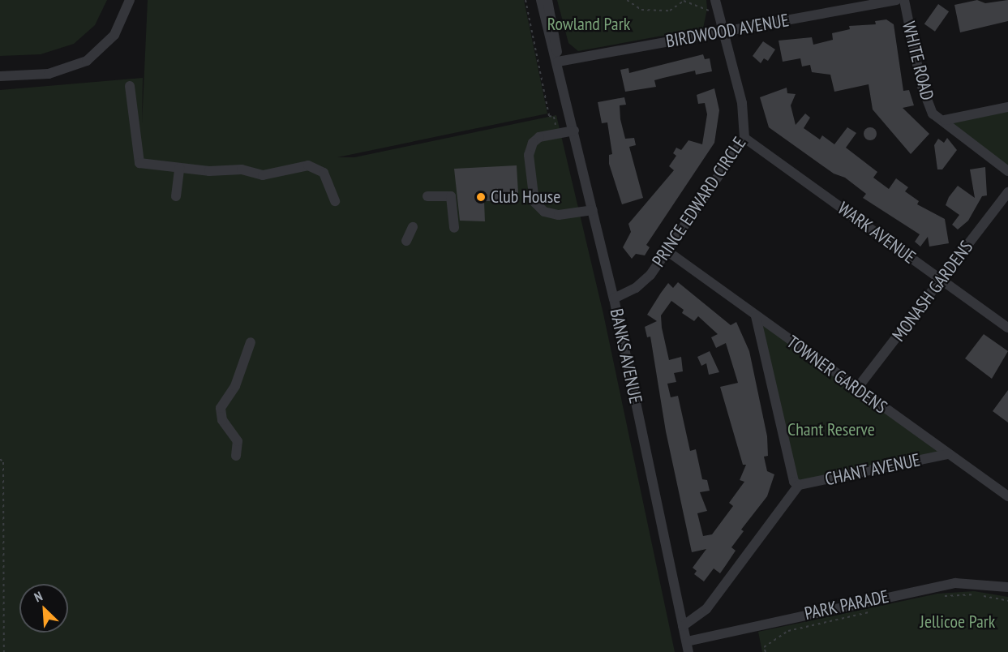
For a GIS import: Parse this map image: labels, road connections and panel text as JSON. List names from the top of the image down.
{
  "streets": {
    "street": [
      "BIRDWOOD AVENUE",
      "WHITE ROAD",
      "PRINCE EDWARD CIRCLE",
      "WARK AVENUE",
      "MONASH GARDENS",
      "BANKS AVENUE",
      "TOWNER GARDENS",
      "CHANT AVENUE",
      "PARK PARADE"
    ]
  },
  "crossings": [
    ["BIRDWOOD AVENUE", "PRINCE EDWARD CIRCLE"],
    ["BIRDWOOD AVENUE", "BANKS AVENUE"],
    ["PRINCE EDWARD CIRCLE", "WARK AVENUE"],
    ["PRINCE EDWARD CIRCLE", "BANKS AVENUE"],
    ["PRINCE EDWARD CIRCLE", "TOWNER GARDENS"],
    ["WARK AVENUE", "MONASH GARDENS"],
    ["MONASH GARDENS", "TOWNER GARDENS"],
    ["BANKS AVENUE", "PARK PARADE"],
    ["TOWNER GARDENS", "CHANT AVENUE"]
  ],
  "parks": ["Rowland Park", "Chant Reserve", "Jellicoe Park"],
  "places": ["Club House"],
  "north": "top left"
}
